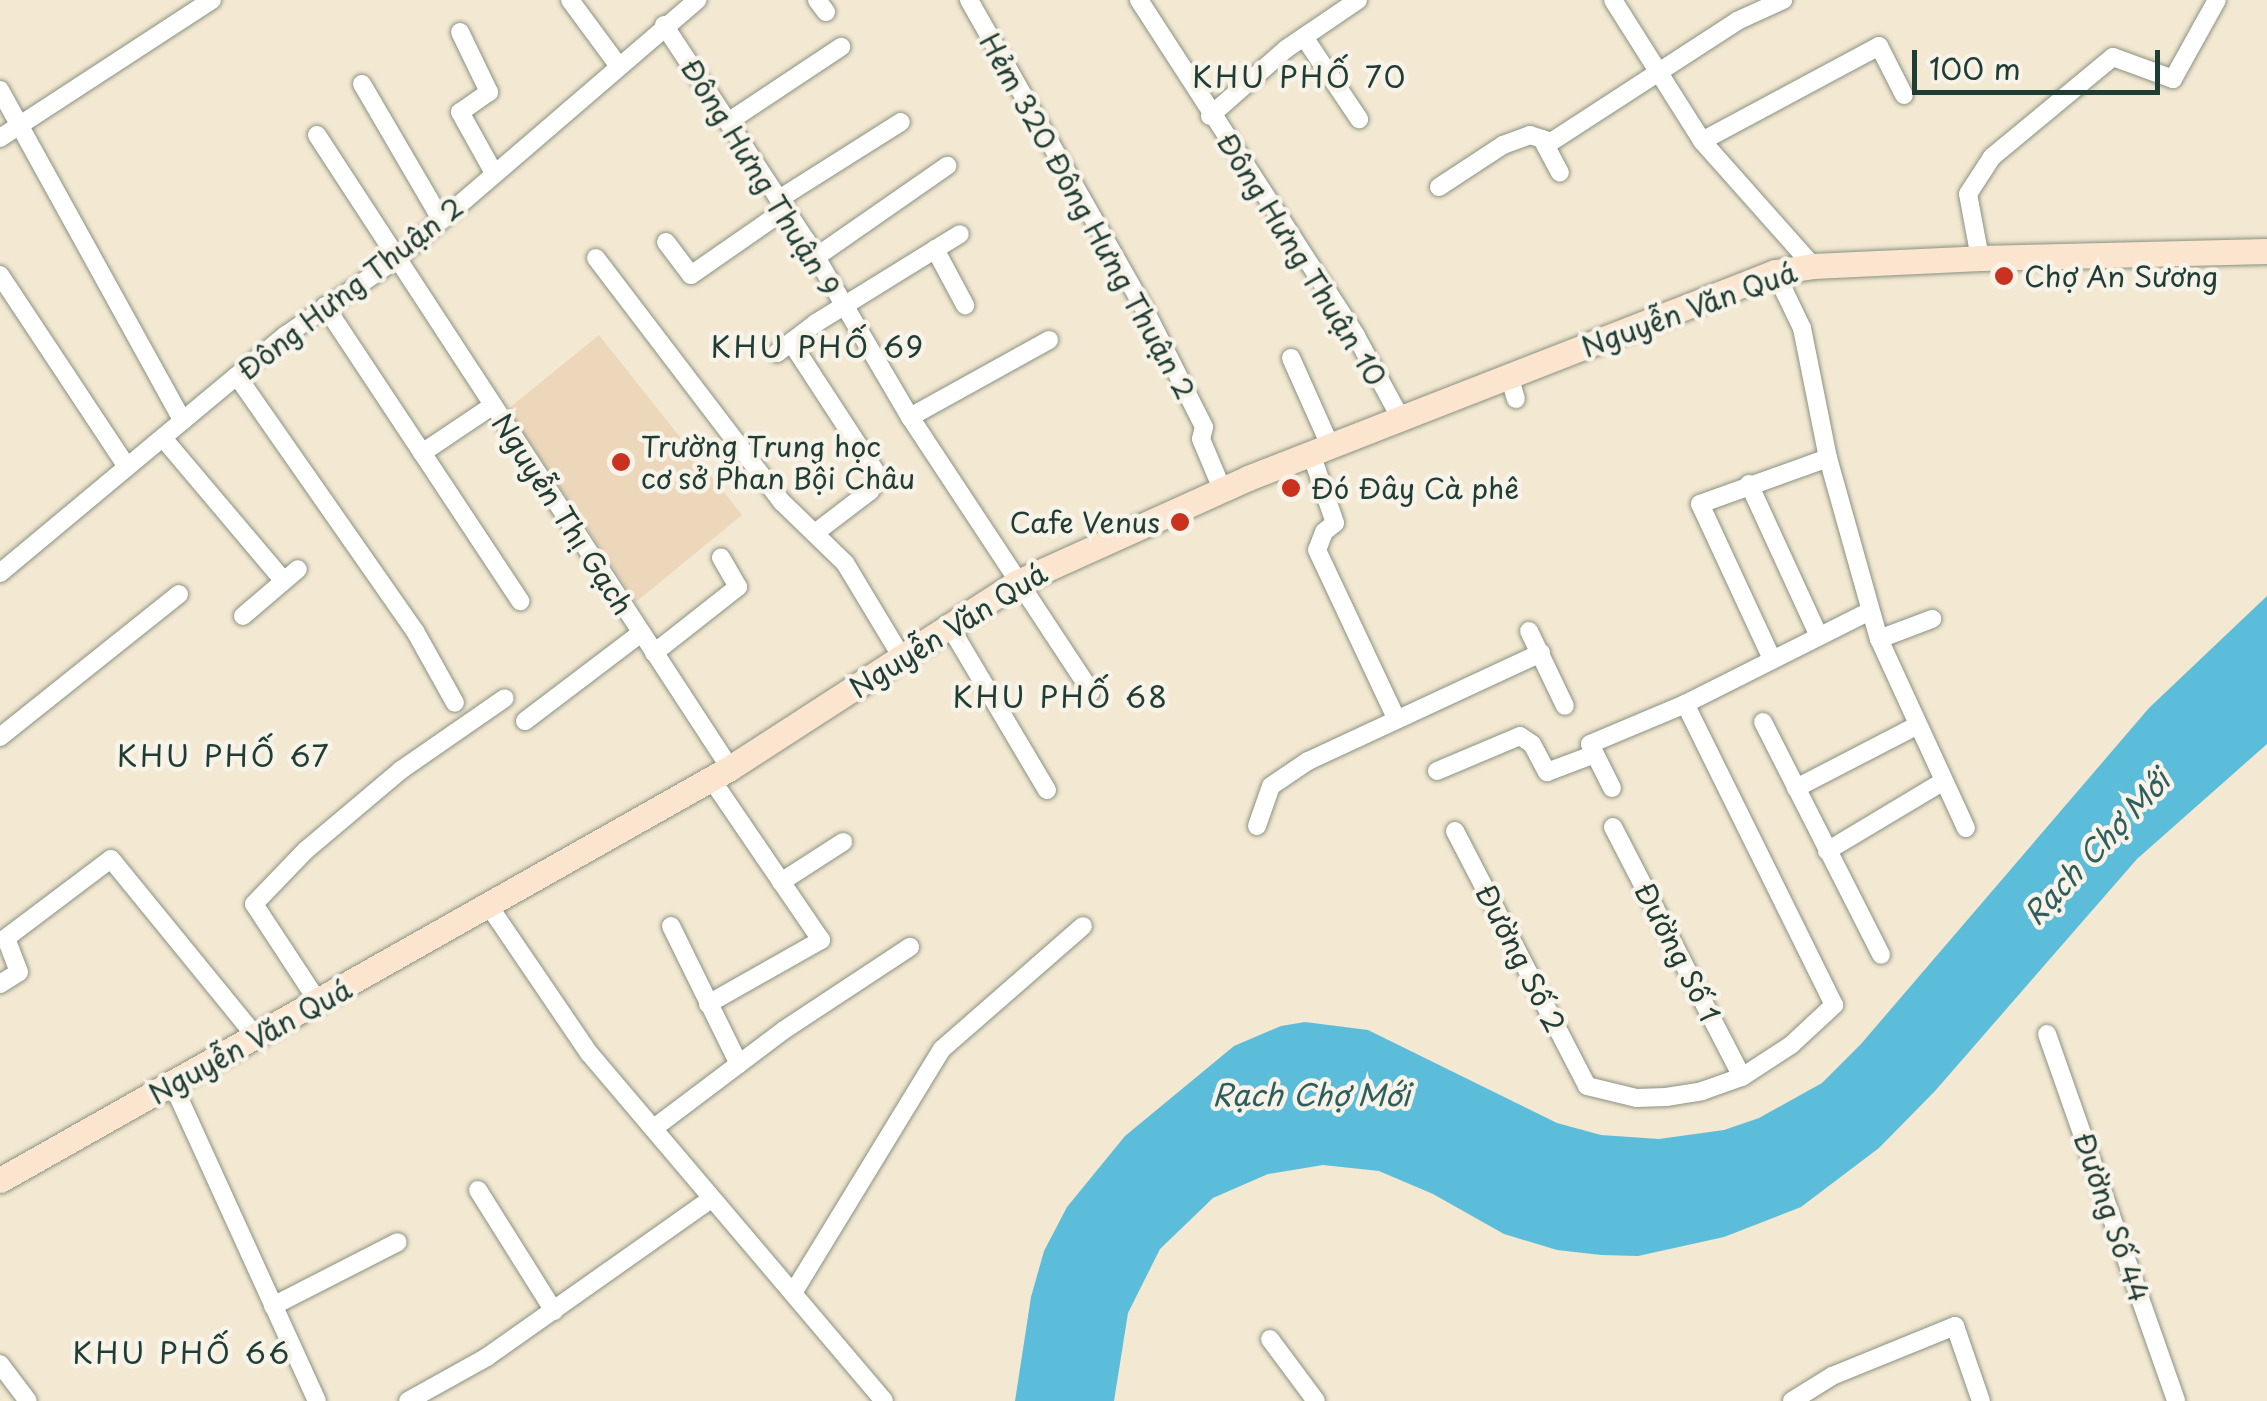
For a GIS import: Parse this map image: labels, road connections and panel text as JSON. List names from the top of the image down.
{
  "streets": {
    "main road": ["Nguyễn Văn Quá"],
    "street": [
      "Đông Hưng Thuận 9",
      "Hẻm 320 Đông Hưng Thuận 2",
      "Đông Hưng Thuận 10",
      "Đông Hưng Thuận 2",
      "Nguyễn Thị Gạch",
      "Đường Số 1",
      "Đường Số 2",
      "Đường Số 44"
    ]
  },
  "crossings": [
    ["Đông Hưng Thuận 9", "Đông Hưng Thuận 2"],
    ["Đông Hưng Thuận 9", "Nguyễn Văn Quá"],
    ["Hẻm 320 Đông Hưng Thuận 2", "Nguyễn Văn Quá"],
    ["Đông Hưng Thuận 10", "Nguyễn Văn Quá"],
    ["Đông Hưng Thuận 2", "Nguyễn Thị Gạch"],
    ["Nguyễn Văn Quá", "Nguyễn Thị Gạch"],
    ["Đường Số 1", "Đường Số 2"]
  ],
  "districts": [
    "KHU PHỐ 70",
    "KHU PHỐ 69",
    "KHU PHỐ 68",
    "KHU PHỐ 67",
    "KHU PHỐ 66"
  ],
  "water": ["Rạch Chợ Mới"],
  "places": [
    "Chợ An Sương",
    "Trường Trung học cơ sở Phan Bội Châu",
    "Đó Đây Cà phê",
    "Cafe Venus"
  ],
  "scale_bar": "100 m"
}
